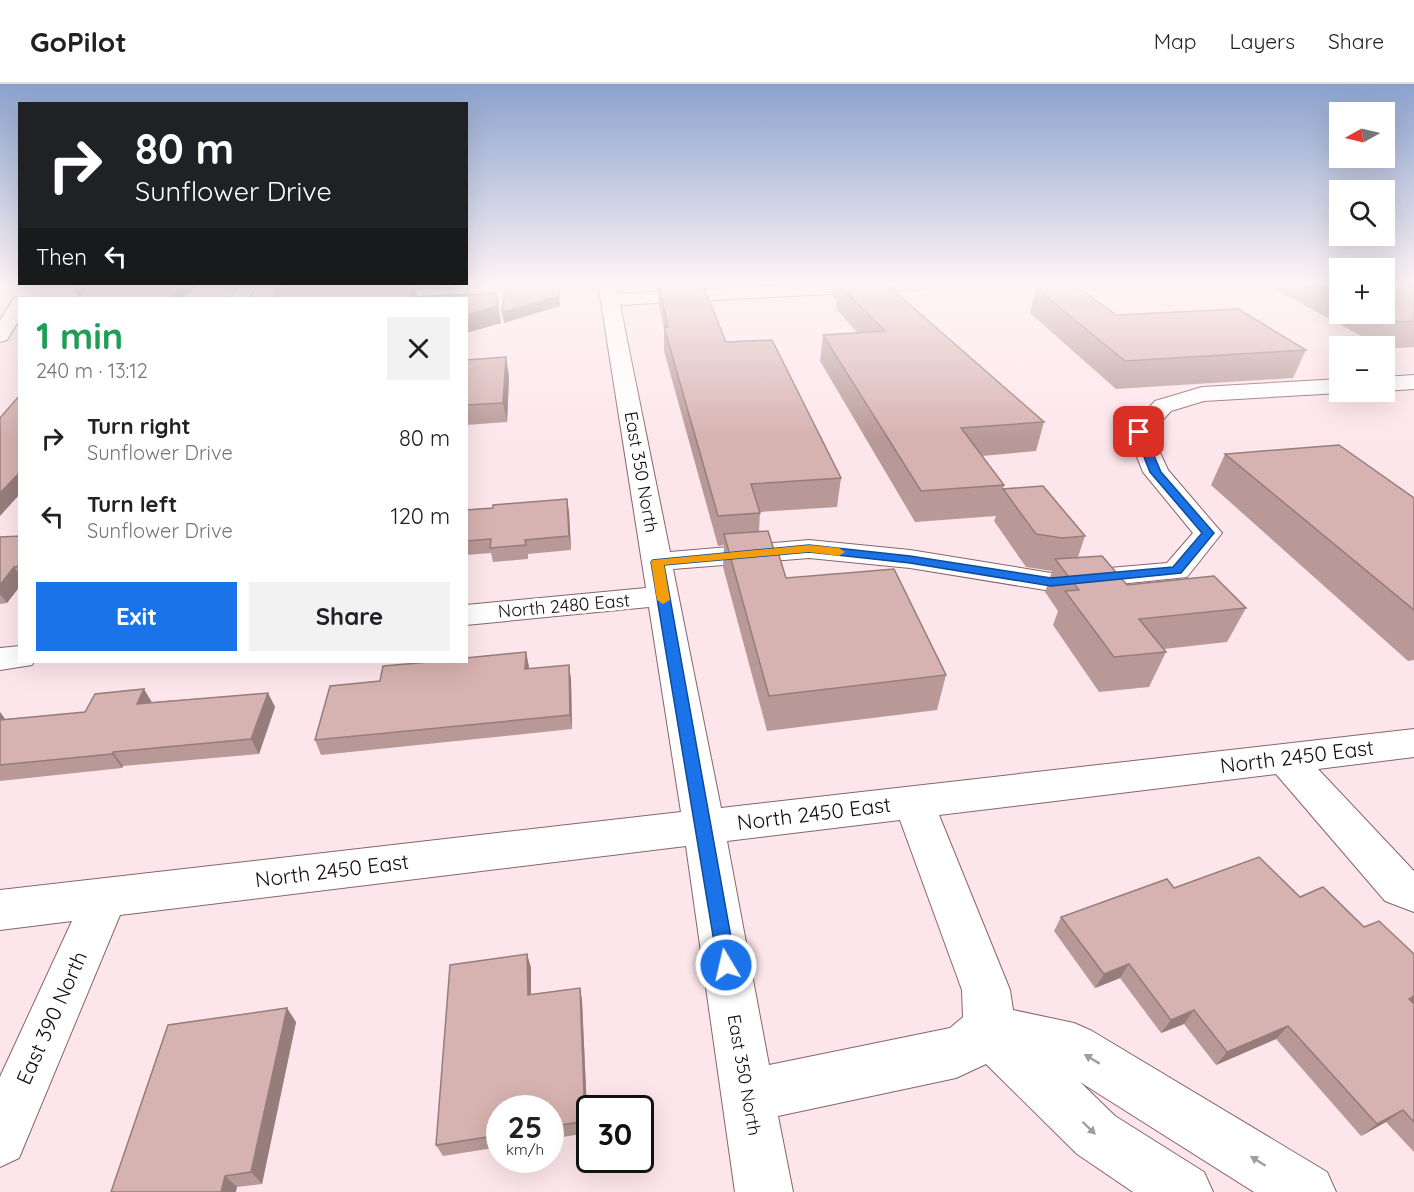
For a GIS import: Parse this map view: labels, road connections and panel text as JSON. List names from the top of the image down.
{
  "streets": {
    "street": [
      "East 350 North",
      "North 2480 East",
      "North 2450 East",
      "East 390 North"
    ]
  },
  "crossings": [
    ["East 350 North", "North 2480 East"],
    ["East 350 North", "North 2450 East"],
    ["North 2450 East", "East 390 North"]
  ],
  "north": "left",
  "page": {
    "header": "GoPilot",
    "nav": ["Map", "Layers", "Share"],
    "map_buttons": ["+", "−"],
    "turn": ["80 m", "Sunflower Drive"],
    "then": "Then",
    "heading": ["1 min", "240 m · 13:12"],
    "list": [
      {
        "name": "Turn right",
        "note": "Sunflower Drive",
        "value": "80 m"
      },
      {
        "name": "Turn left",
        "note": "Sunflower Drive",
        "value": "120 m"
      }
    ],
    "buttons": ["Exit", "Share"],
    "speed": "25 km/h",
    "limit": "30"
  }
}
